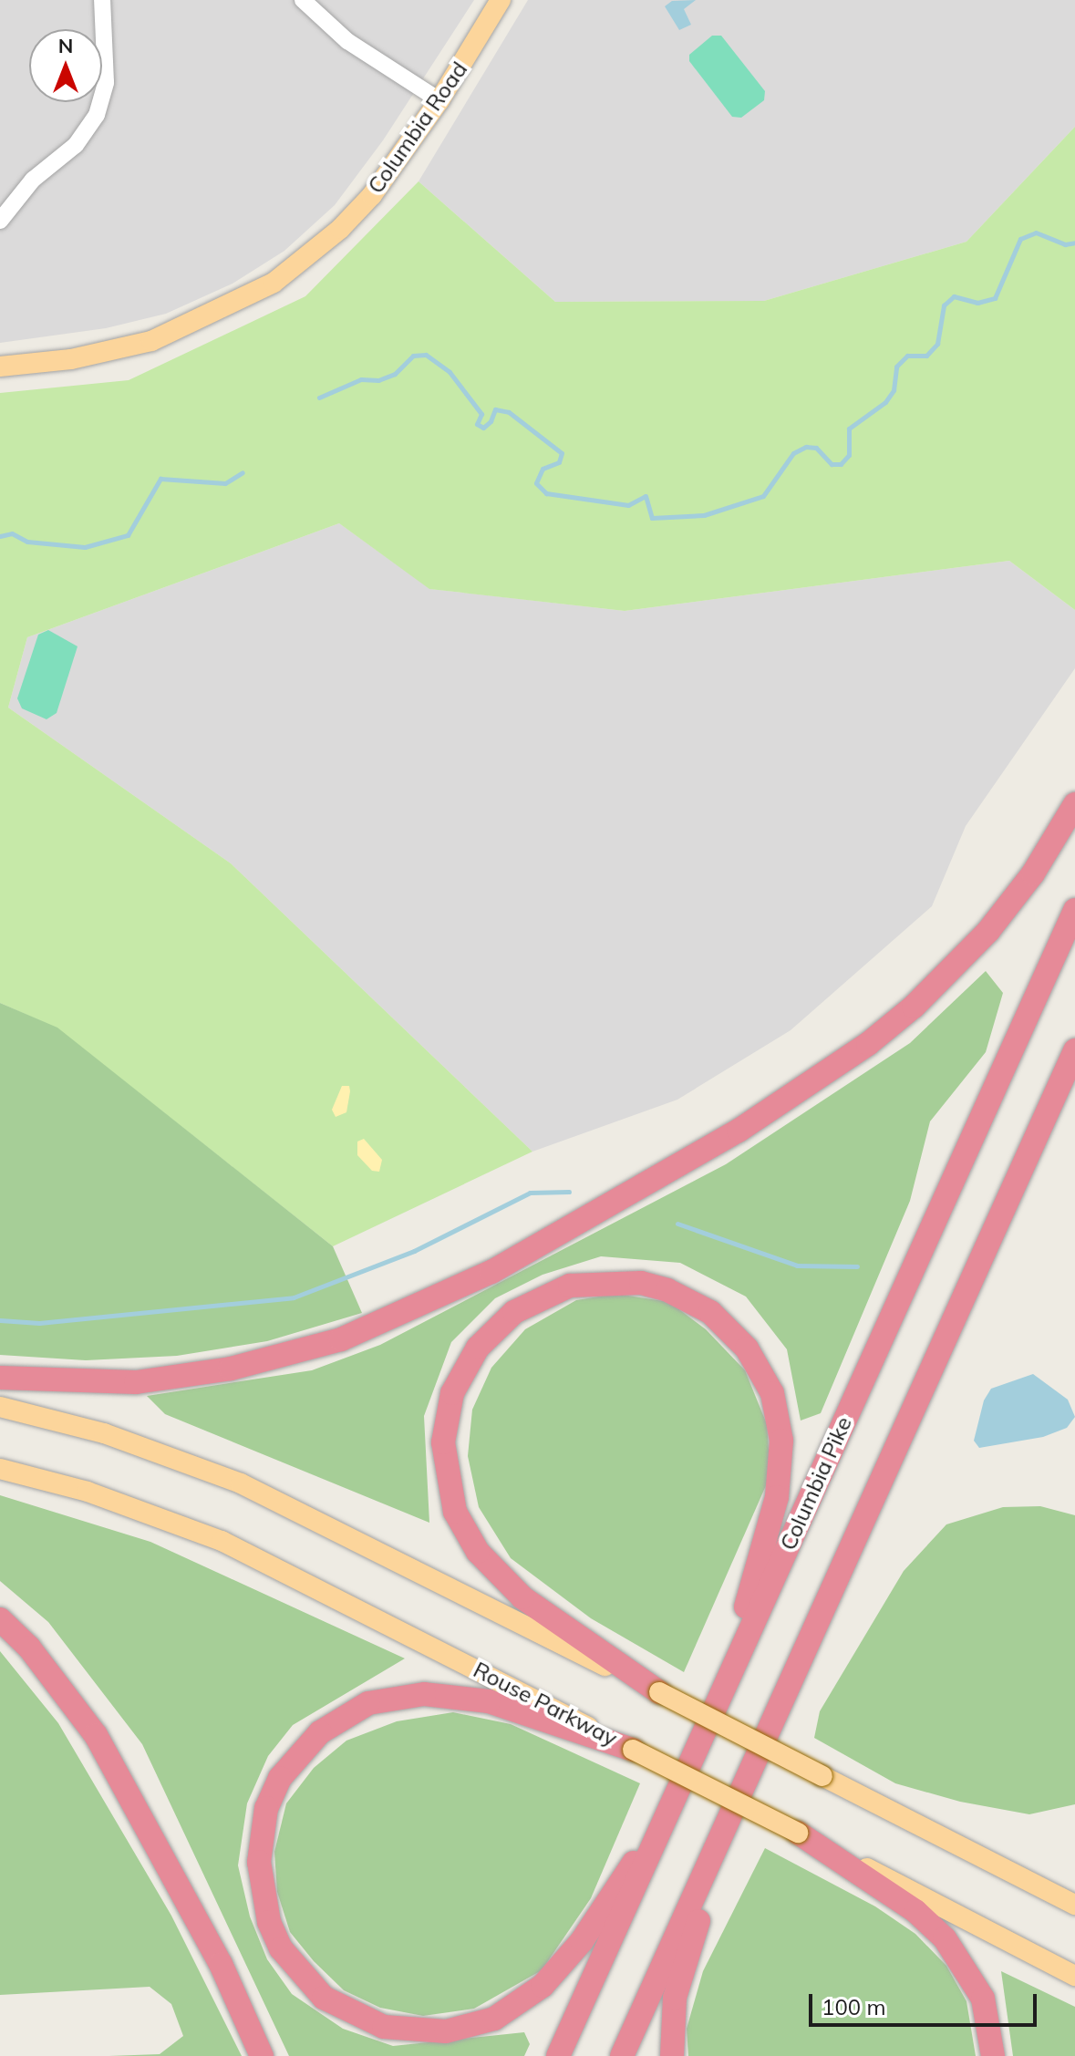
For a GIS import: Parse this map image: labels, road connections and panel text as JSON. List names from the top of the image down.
{
  "streets": {
    "highway": ["Columbia Pike"],
    "main road": ["Columbia Road", "Rouse Parkway"]
  },
  "scale_bar": "100 m",
  "north": "top"
}
